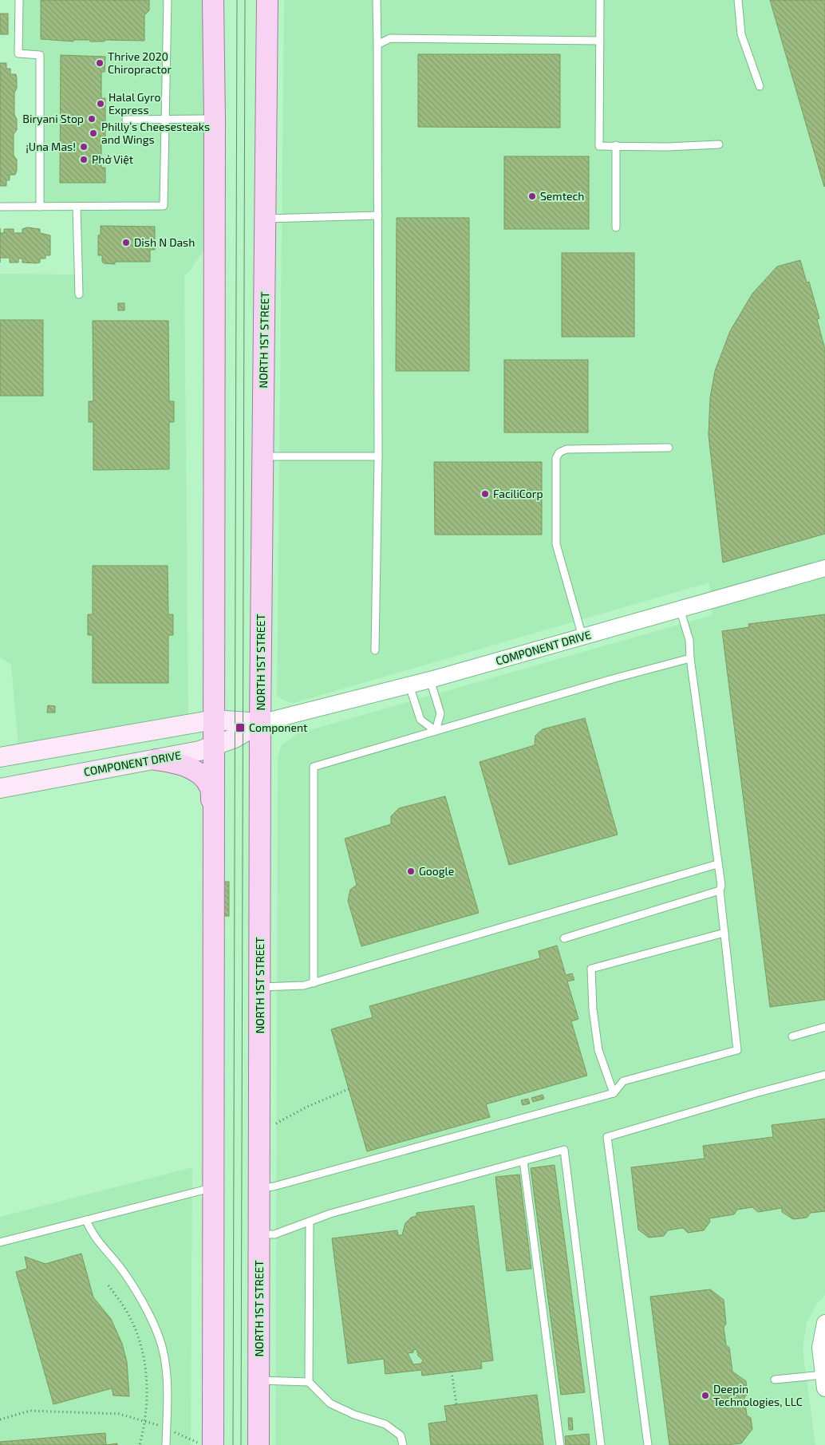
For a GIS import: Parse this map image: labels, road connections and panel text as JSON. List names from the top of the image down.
{
  "streets": {
    "main road": ["NORTH 1ST STREET", "COMPONENT DRIVE"]
  },
  "crossings": [
    ["NORTH 1ST STREET", "COMPONENT DRIVE"]
  ],
  "places": {
    "other": [
      "Thrive 2020 Chiropractor",
      "Halal Gyro Express",
      "Biryani Stop",
      "Philly’s Cheesesteaks and Wings",
      "¡Una Mas!",
      "Phở Việt",
      "Semtech",
      "Dish N Dash",
      "FaciliCorp",
      "Google",
      "Deepin Technologies, LLC"
    ],
    "transit": ["Component"]
  }
}
